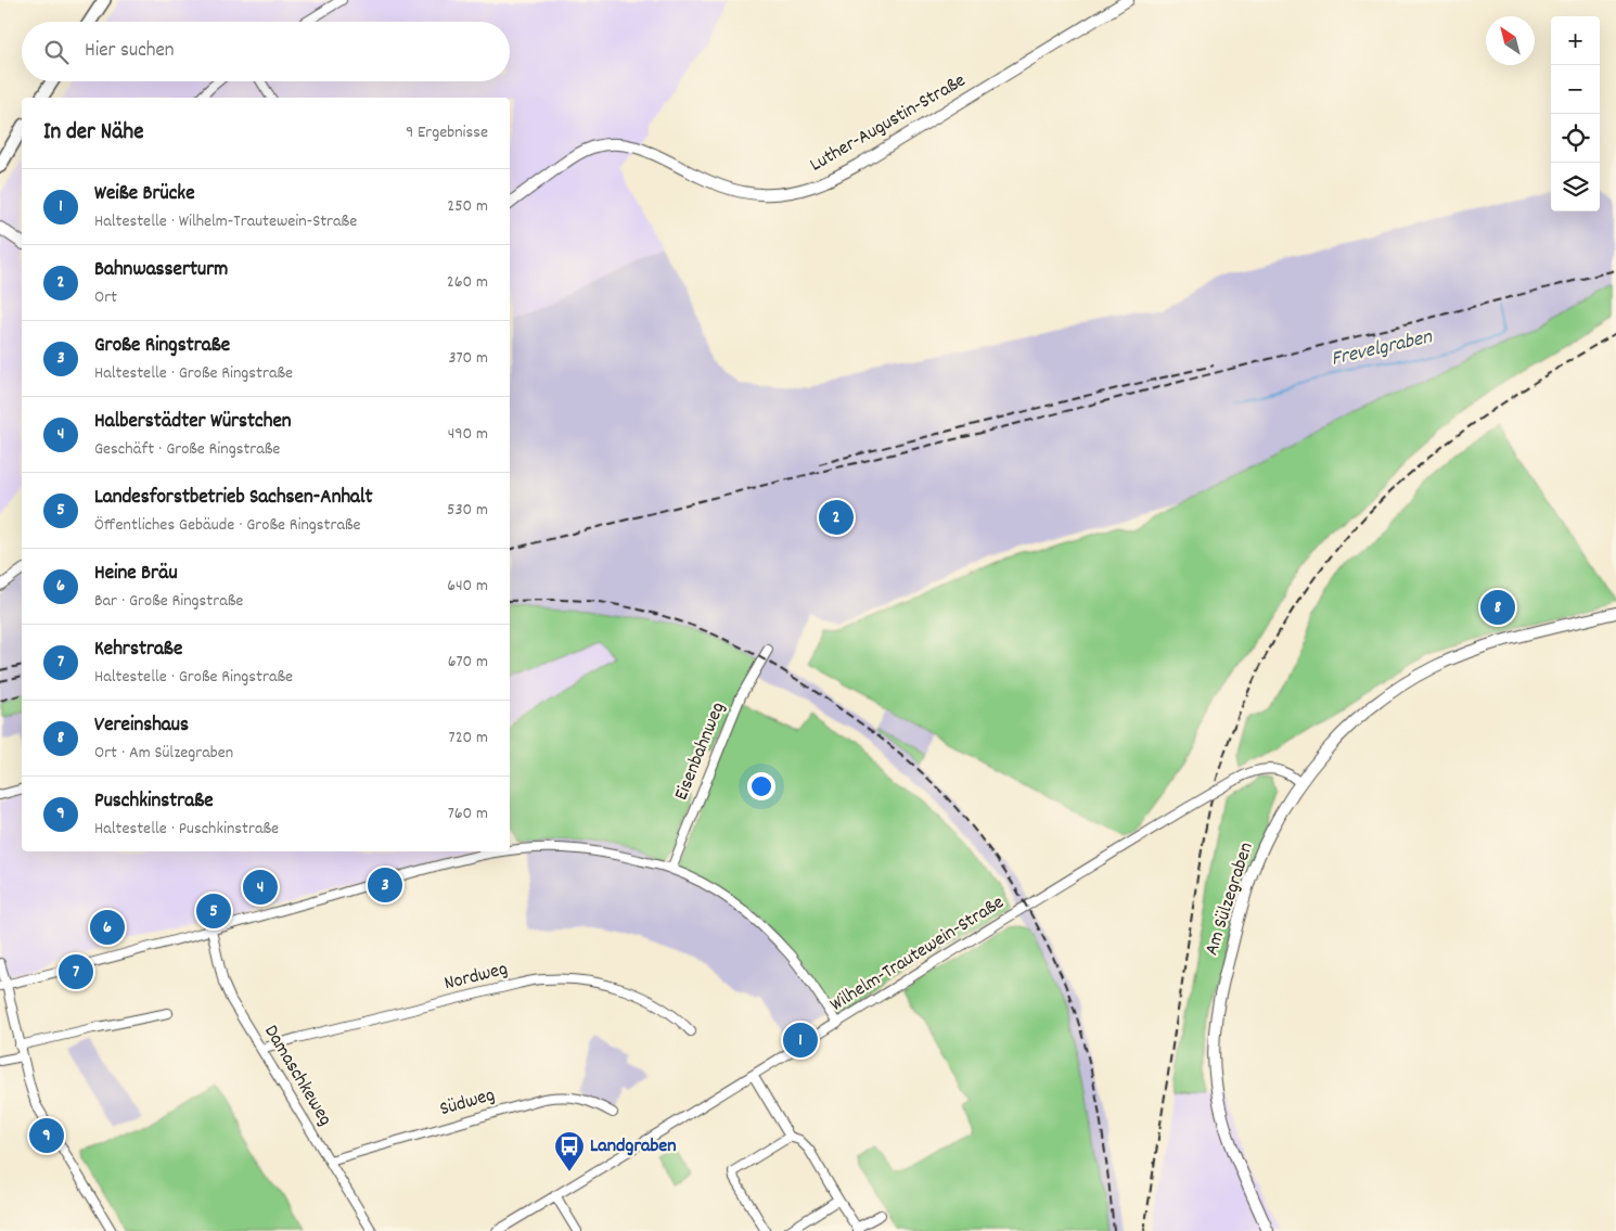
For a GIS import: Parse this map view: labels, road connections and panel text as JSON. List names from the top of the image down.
{
  "streets": {
    "street": [
      "Luther-Augustin-Straße",
      "Eisenbahnweg",
      "Am Sülzegraben",
      "Wilhelm-Trautewein-Straße",
      "Nordweg",
      "Damaschkeweg",
      "Südweg"
    ]
  },
  "crossings": [
    ["Am Sülzegraben", "Wilhelm-Trautewein-Straße"],
    ["Nordweg", "Damaschkeweg"],
    ["Damaschkeweg", "Südweg"]
  ],
  "water": ["Frevelgraben"],
  "places": {
    "bus stop": ["Landgraben"]
  },
  "north": "top left",
  "page": {
    "map_buttons": ["+", "−"],
    "search": "Hier suchen",
    "heading": ["In der Nähe", "9 Ergebnisse"],
    "list": [
      {
        "mark": "1",
        "name": "Weiße Brücke",
        "note": "Haltestelle · Wilhelm-Trautewein-Straße",
        "value": "250 m"
      },
      {
        "mark": "2",
        "name": "Bahnwasserturm",
        "note": "Ort",
        "value": "260 m"
      },
      {
        "mark": "3",
        "name": "Große Ringstraße",
        "note": "Haltestelle · Große Ringstraße",
        "value": "370 m"
      },
      {
        "mark": "4",
        "name": "Halberstädter Würstchen",
        "note": "Geschäft · Große Ringstraße",
        "value": "490 m"
      },
      {
        "mark": "5",
        "name": "Landesforstbetrieb Sachsen-Anhalt",
        "note": "Öffentliches Gebäude · Große Ringstraße",
        "value": "530 m"
      },
      {
        "mark": "6",
        "name": "Heine Bräu",
        "note": "Bar · Große Ringstraße",
        "value": "640 m"
      },
      {
        "mark": "7",
        "name": "Kehrstraße",
        "note": "Haltestelle · Große Ringstraße",
        "value": "670 m"
      },
      {
        "mark": "8",
        "name": "Vereinshaus",
        "note": "Ort · Am Sülzegraben",
        "value": "720 m"
      },
      {
        "mark": "9",
        "name": "Puschkinstraße",
        "note": "Haltestelle · Puschkinstraße",
        "value": "760 m"
      }
    ],
    "pins": [
      "2",
      "8",
      "3",
      "4",
      "5",
      "6",
      "7",
      "1",
      "9"
    ]
  }
}
